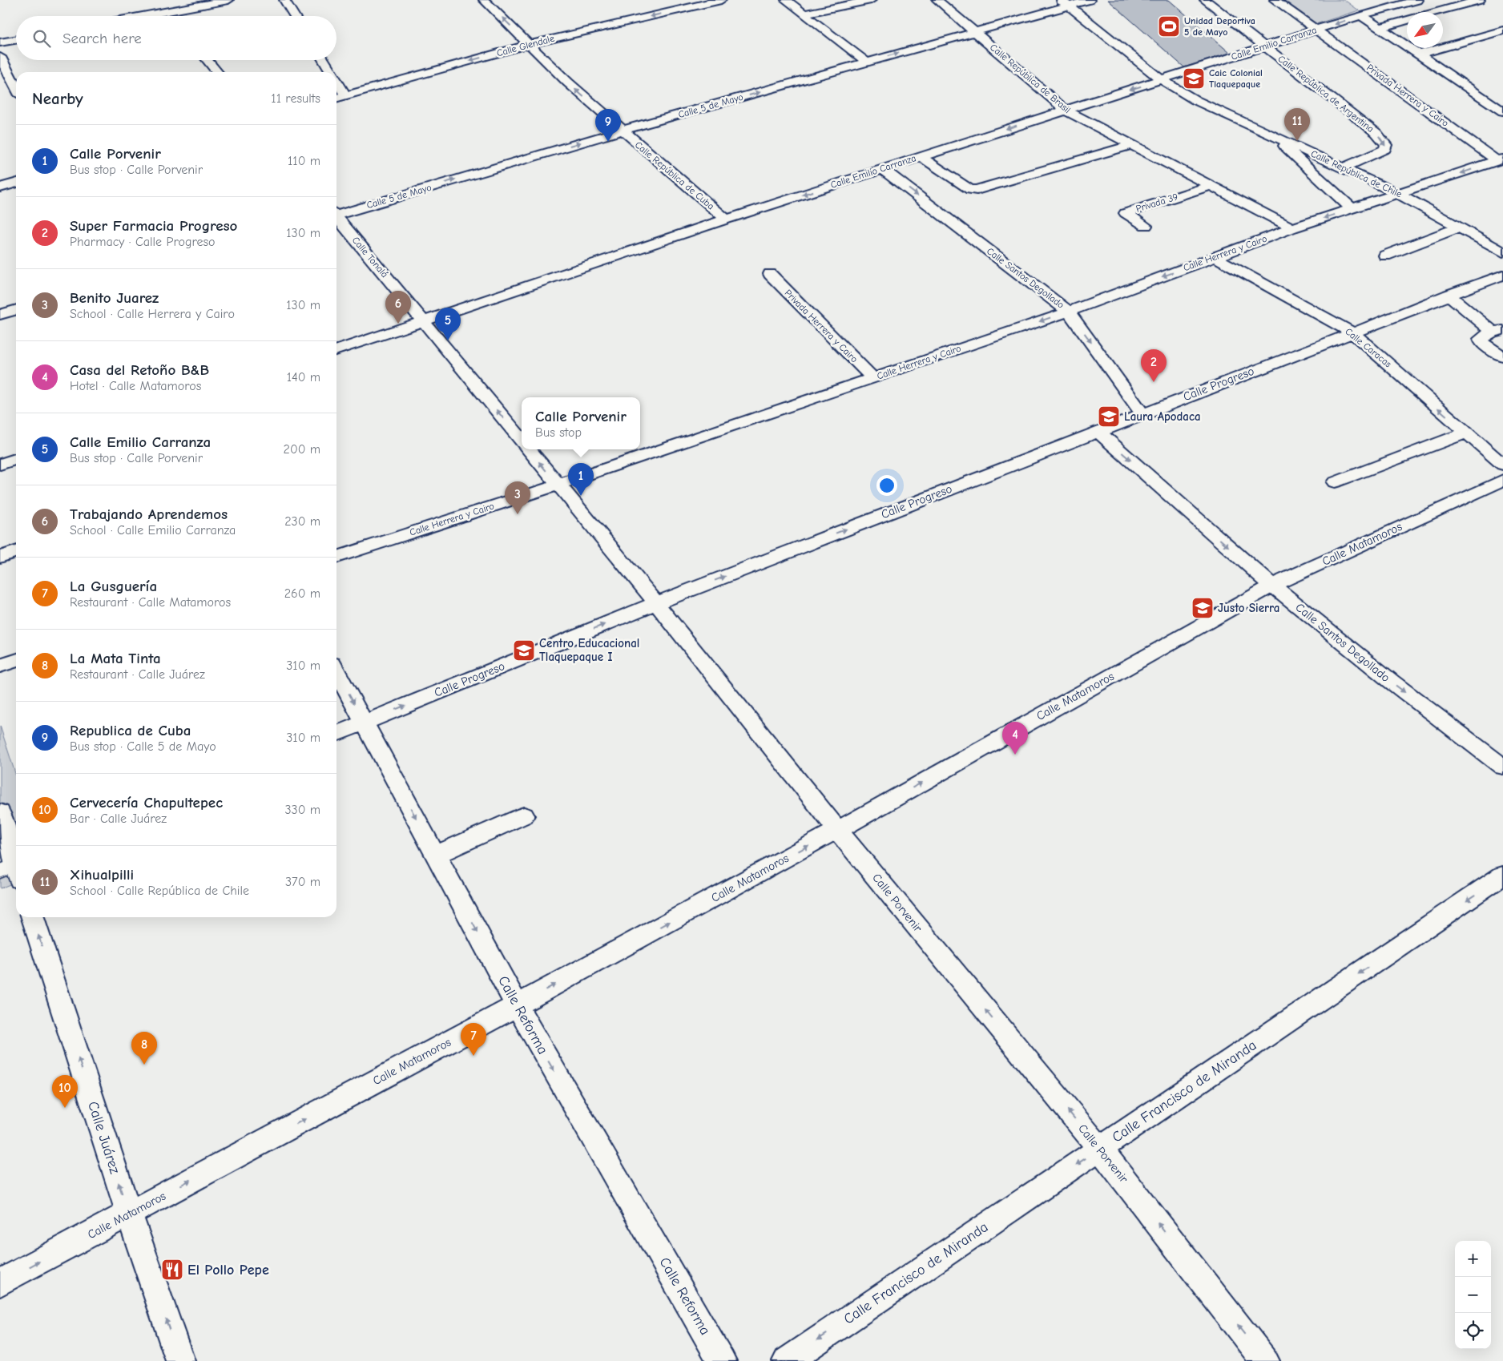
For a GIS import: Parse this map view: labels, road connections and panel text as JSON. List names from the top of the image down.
{
  "streets": {
    "street": [
      "Calle Emilio Carranza",
      "Calle Glendale",
      "Calle República de Brasil",
      "Calle República de Argentina",
      "Privada Herrera y Cairo",
      "Calle 5 de Mayo",
      "Calle República de Chile",
      "Calle República de Cuba",
      "Privada 39",
      "Calle Herrera y Cairo",
      "Calle Tonalá",
      "Calle Santos Degollado",
      "Calle Caracas",
      "Calle Progreso",
      "Calle Matamoros",
      "Calle Porvenir",
      "Calle Reforma",
      "Calle Francisco de Miranda",
      "Calle Juárez"
    ]
  },
  "crossings": [
    ["Calle Emilio Carranza", "Calle República de Brasil"],
    ["Calle Emilio Carranza", "Calle República de Argentina"],
    ["Calle Emilio Carranza", "Privada Herrera y Cairo"],
    ["Calle Emilio Carranza", "Calle República de Chile"],
    ["Calle Emilio Carranza", "Calle República de Cuba"],
    ["Calle Emilio Carranza", "Calle Tonalá"],
    ["Calle Emilio Carranza", "Calle Santos Degollado"],
    ["Calle Glendale", "Calle República de Cuba"],
    ["Calle República de Brasil", "Calle 5 de Mayo"],
    ["Calle República de Brasil", "Privada 39"],
    ["Calle República de Brasil", "Calle Herrera y Cairo"],
    ["Calle República de Argentina", "Calle República de Chile"],
    ["Privada Herrera y Cairo", "Calle Herrera y Cairo"],
    ["Calle 5 de Mayo", "Calle República de Chile"],
    ["Calle 5 de Mayo", "Calle República de Cuba"],
    ["Calle República de Chile", "Calle Herrera y Cairo"],
    ["Calle Herrera y Cairo", "Calle Santos Degollado"],
    ["Calle Herrera y Cairo", "Calle Caracas"],
    ["Calle Herrera y Cairo", "Calle Porvenir"],
    ["Calle Santos Degollado", "Calle Progreso"],
    ["Calle Santos Degollado", "Calle Matamoros"],
    ["Calle Caracas", "Calle Progreso"],
    ["Calle Progreso", "Calle Porvenir"],
    ["Calle Progreso", "Calle Reforma"],
    ["Calle Matamoros", "Calle Porvenir"],
    ["Calle Matamoros", "Calle Reforma"],
    ["Calle Matamoros", "Calle Juárez"],
    ["Calle Porvenir", "Calle Francisco de Miranda"]
  ],
  "one_way": [
    "Calle Emilio Carranza",
    "Calle Glendale",
    "Calle 5 de Mayo",
    "Calle República de Cuba",
    "Calle Herrera y Cairo",
    "Calle Santos Degollado",
    "Calle Progreso",
    "Calle Matamoros",
    "Calle Porvenir",
    "Calle Reforma",
    "Calle Francisco de Miranda",
    "Calle Juárez"
  ],
  "places": {
    "sports": ["Unidad Deportiva 5 de Mayo"],
    "school or university": [
      "Caic Colonial Tlaquepaque",
      "Laura Apodaca",
      "Justo Sierra",
      "Centro Educacional Tlaquepaque I"
    ],
    "restaurant": ["El Pollo Pepe"]
  },
  "north": "bottom left",
  "page": {
    "search": "Search here",
    "heading": ["Nearby", "11 results"],
    "pins": [
      "11",
      "9",
      "6",
      "5",
      "2",
      "1",
      "3",
      "4",
      "7",
      "8",
      "10"
    ],
    "list": [
      {
        "mark": "1",
        "name": "Calle Porvenir",
        "note": "Bus stop · Calle Porvenir",
        "value": "110 m"
      },
      {
        "mark": "2",
        "name": "Super Farmacia Progreso",
        "note": "Pharmacy · Calle Progreso",
        "value": "130 m"
      },
      {
        "mark": "3",
        "name": "Benito Juarez",
        "note": "School · Calle Herrera y Cairo",
        "value": "130 m"
      },
      {
        "mark": "4",
        "name": "Casa del Retoño B&B",
        "note": "Hotel · Calle Matamoros",
        "value": "140 m"
      },
      {
        "mark": "5",
        "name": "Calle Emilio Carranza",
        "note": "Bus stop · Calle Porvenir",
        "value": "200 m"
      },
      {
        "mark": "6",
        "name": "Trabajando Aprendemos",
        "note": "School · Calle Emilio Carranza",
        "value": "230 m"
      },
      {
        "mark": "7",
        "name": "La Gusguería",
        "note": "Restaurant · Calle Matamoros",
        "value": "260 m"
      },
      {
        "mark": "8",
        "name": "La Mata Tinta",
        "note": "Restaurant · Calle Juárez",
        "value": "310 m"
      },
      {
        "mark": "9",
        "name": "Republica de Cuba",
        "note": "Bus stop · Calle 5 de Mayo",
        "value": "310 m"
      },
      {
        "mark": "10",
        "name": "Cervecería Chapultepec",
        "note": "Bar · Calle Juárez",
        "value": "330 m"
      },
      {
        "mark": "11",
        "name": "Xihualpilli",
        "note": "School · Calle República de Chile",
        "value": "370 m"
      }
    ],
    "popup": ["Calle Porvenir", "Bus stop"],
    "map_buttons": ["+", "−"]
  }
}
